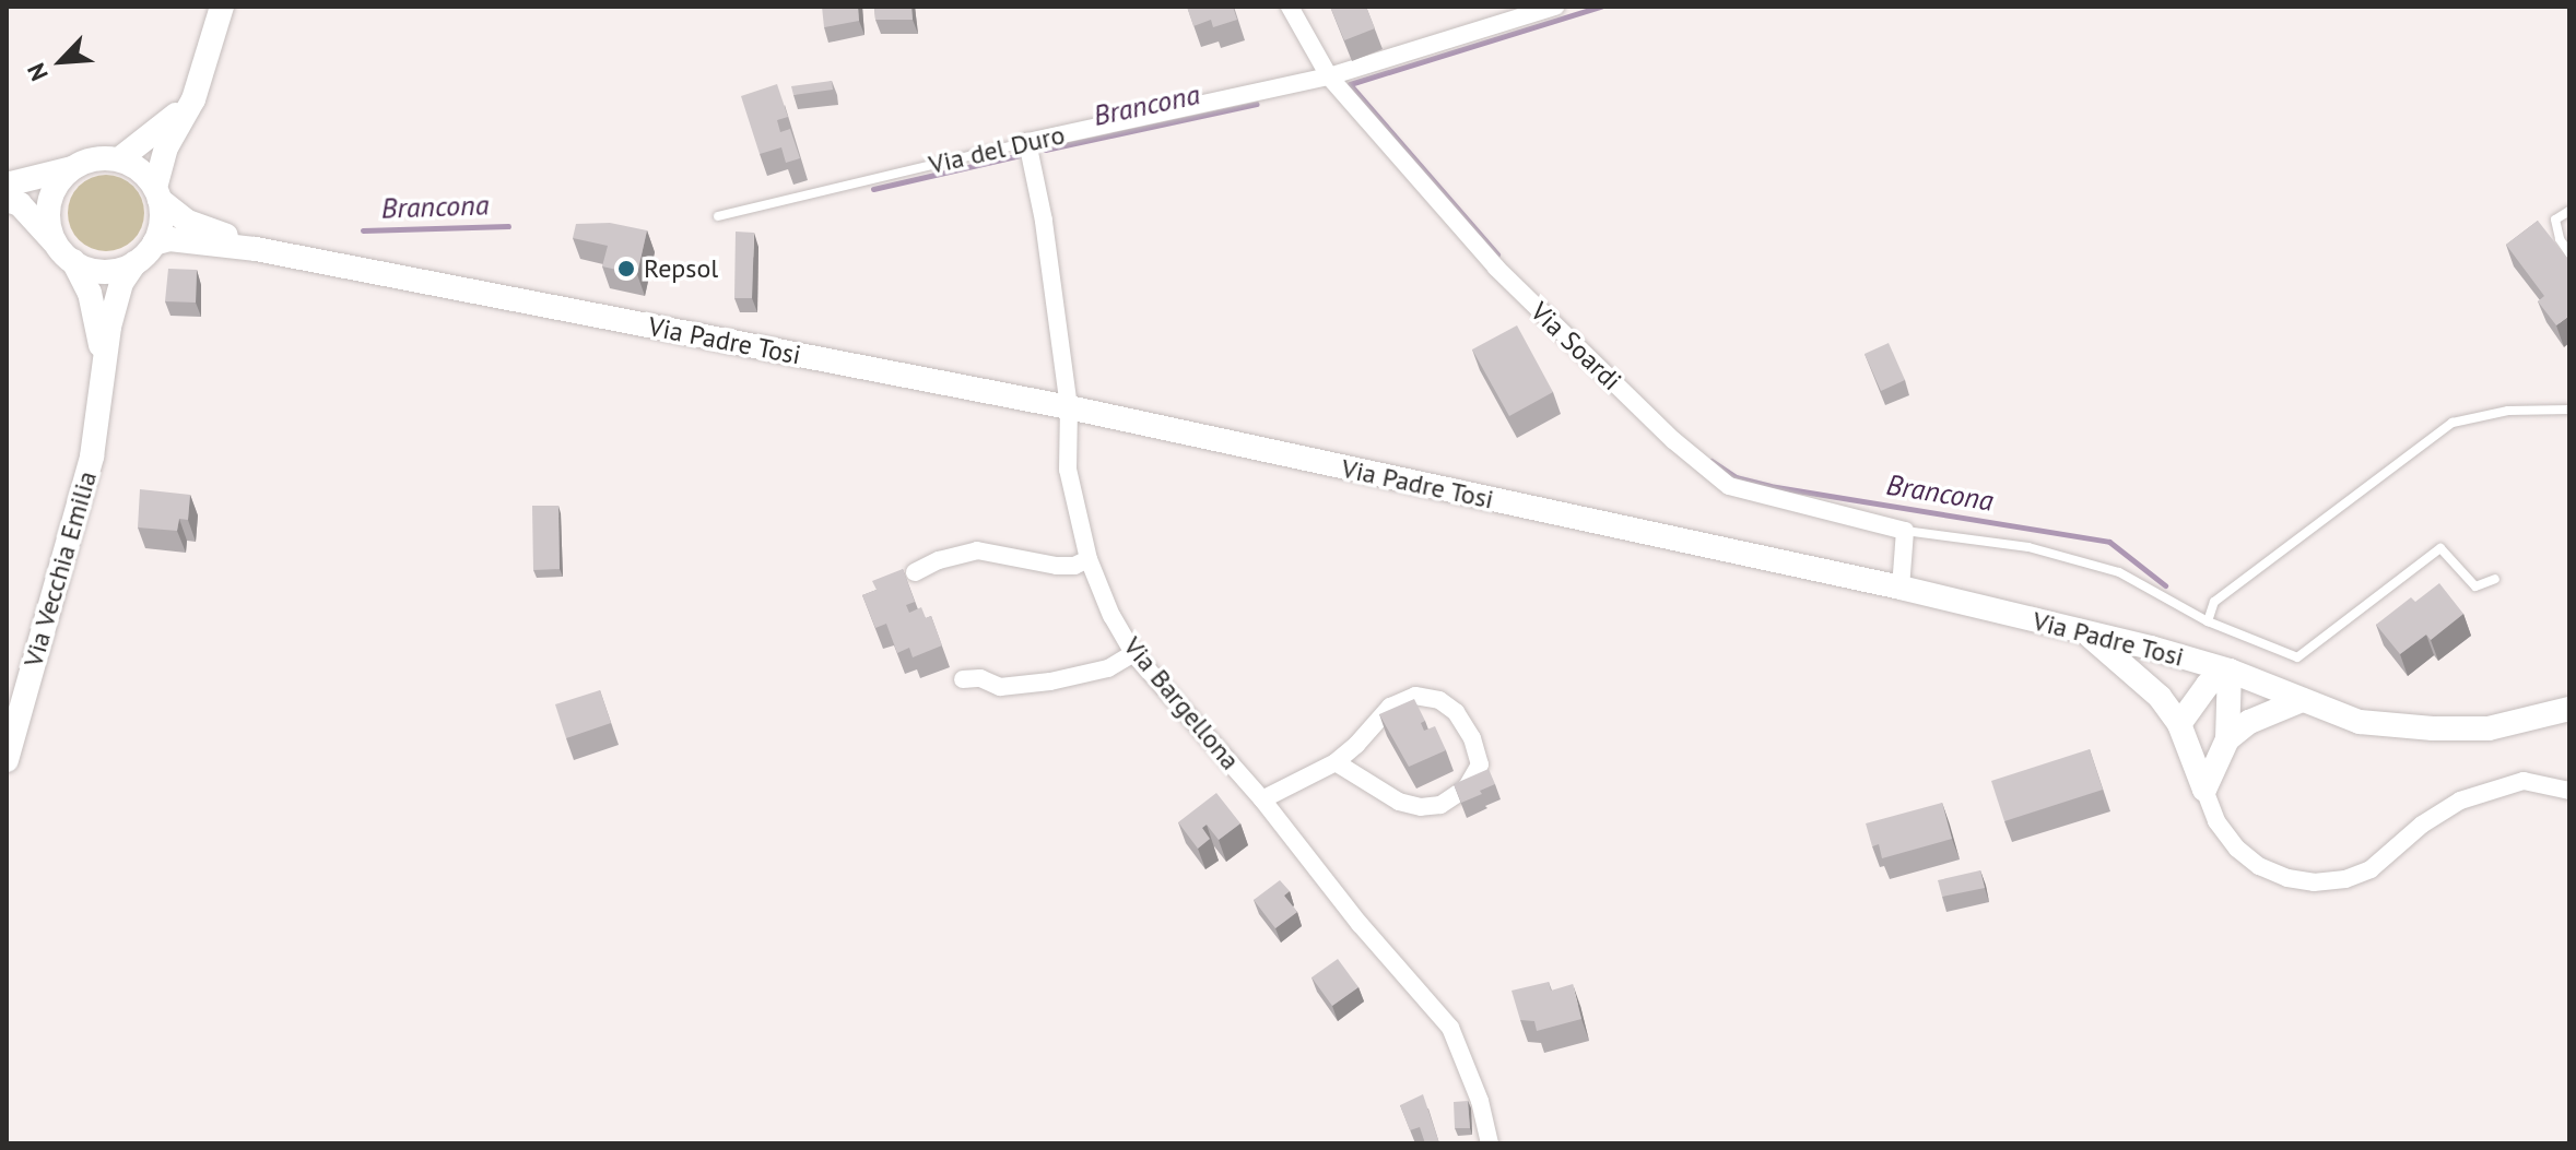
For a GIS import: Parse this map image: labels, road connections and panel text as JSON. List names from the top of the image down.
{
  "streets": {
    "main road": ["Via Padre Tosi", "Via Vecchia Emilia"],
    "street": ["Via del Duro", "Via Soardi", "Via Bargellona"]
  },
  "crossings": [
    ["Via del Duro", "Via Soardi"],
    ["Via del Duro", "Via Bargellona"],
    ["Via Padre Tosi", "Via Soardi"],
    ["Via Padre Tosi", "Via Bargellona"]
  ],
  "water": ["Brancona"],
  "places": ["Repsol"],
  "north": "bottom left"
}
